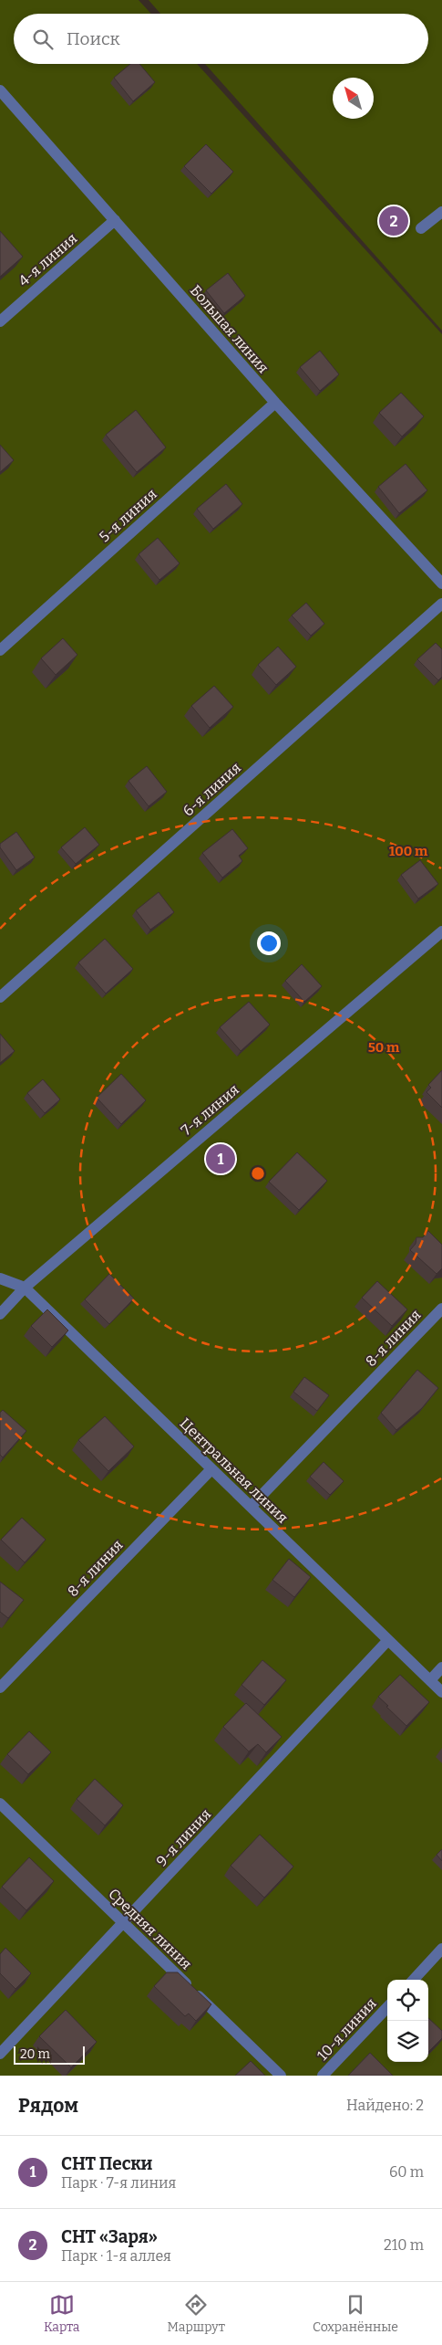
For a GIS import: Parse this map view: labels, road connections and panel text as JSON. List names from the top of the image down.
{
  "streets": {
    "street": [
      "4-я линия",
      "Большая линия",
      "5-я линия",
      "6-я линия",
      "7-я линия",
      "8-я линия",
      "Центральная линия",
      "9-я линия",
      "Средняя линия",
      "10-я линия"
    ]
  },
  "crossings": [
    ["4-я линия", "Большая линия"],
    ["Большая линия", "5-я линия"],
    ["7-я линия", "Центральная линия"],
    ["8-я линия", "Центральная линия"],
    ["Центральная линия", "9-я линия"],
    ["9-я линия", "Средняя линия"]
  ],
  "scale_bar": "20 m",
  "north": "top left",
  "page": {
    "search": "Поиск",
    "pins": ["2", "1"],
    "scale": "20 m",
    "heading": ["Рядом", "Найдено: 2"],
    "list": [
      {
        "mark": "1",
        "name": "СНТ Пески",
        "note": "Парк · 7-я линия",
        "value": "60 m"
      },
      {
        "mark": "2",
        "name": "СНТ «Заря»",
        "note": "Парк · 1-я аллея",
        "value": "210 m"
      }
    ],
    "nav": ["Карта", "Маршрут", "Сохранённые"]
  },
  "rings": ["100 m", "50 m"]
}
